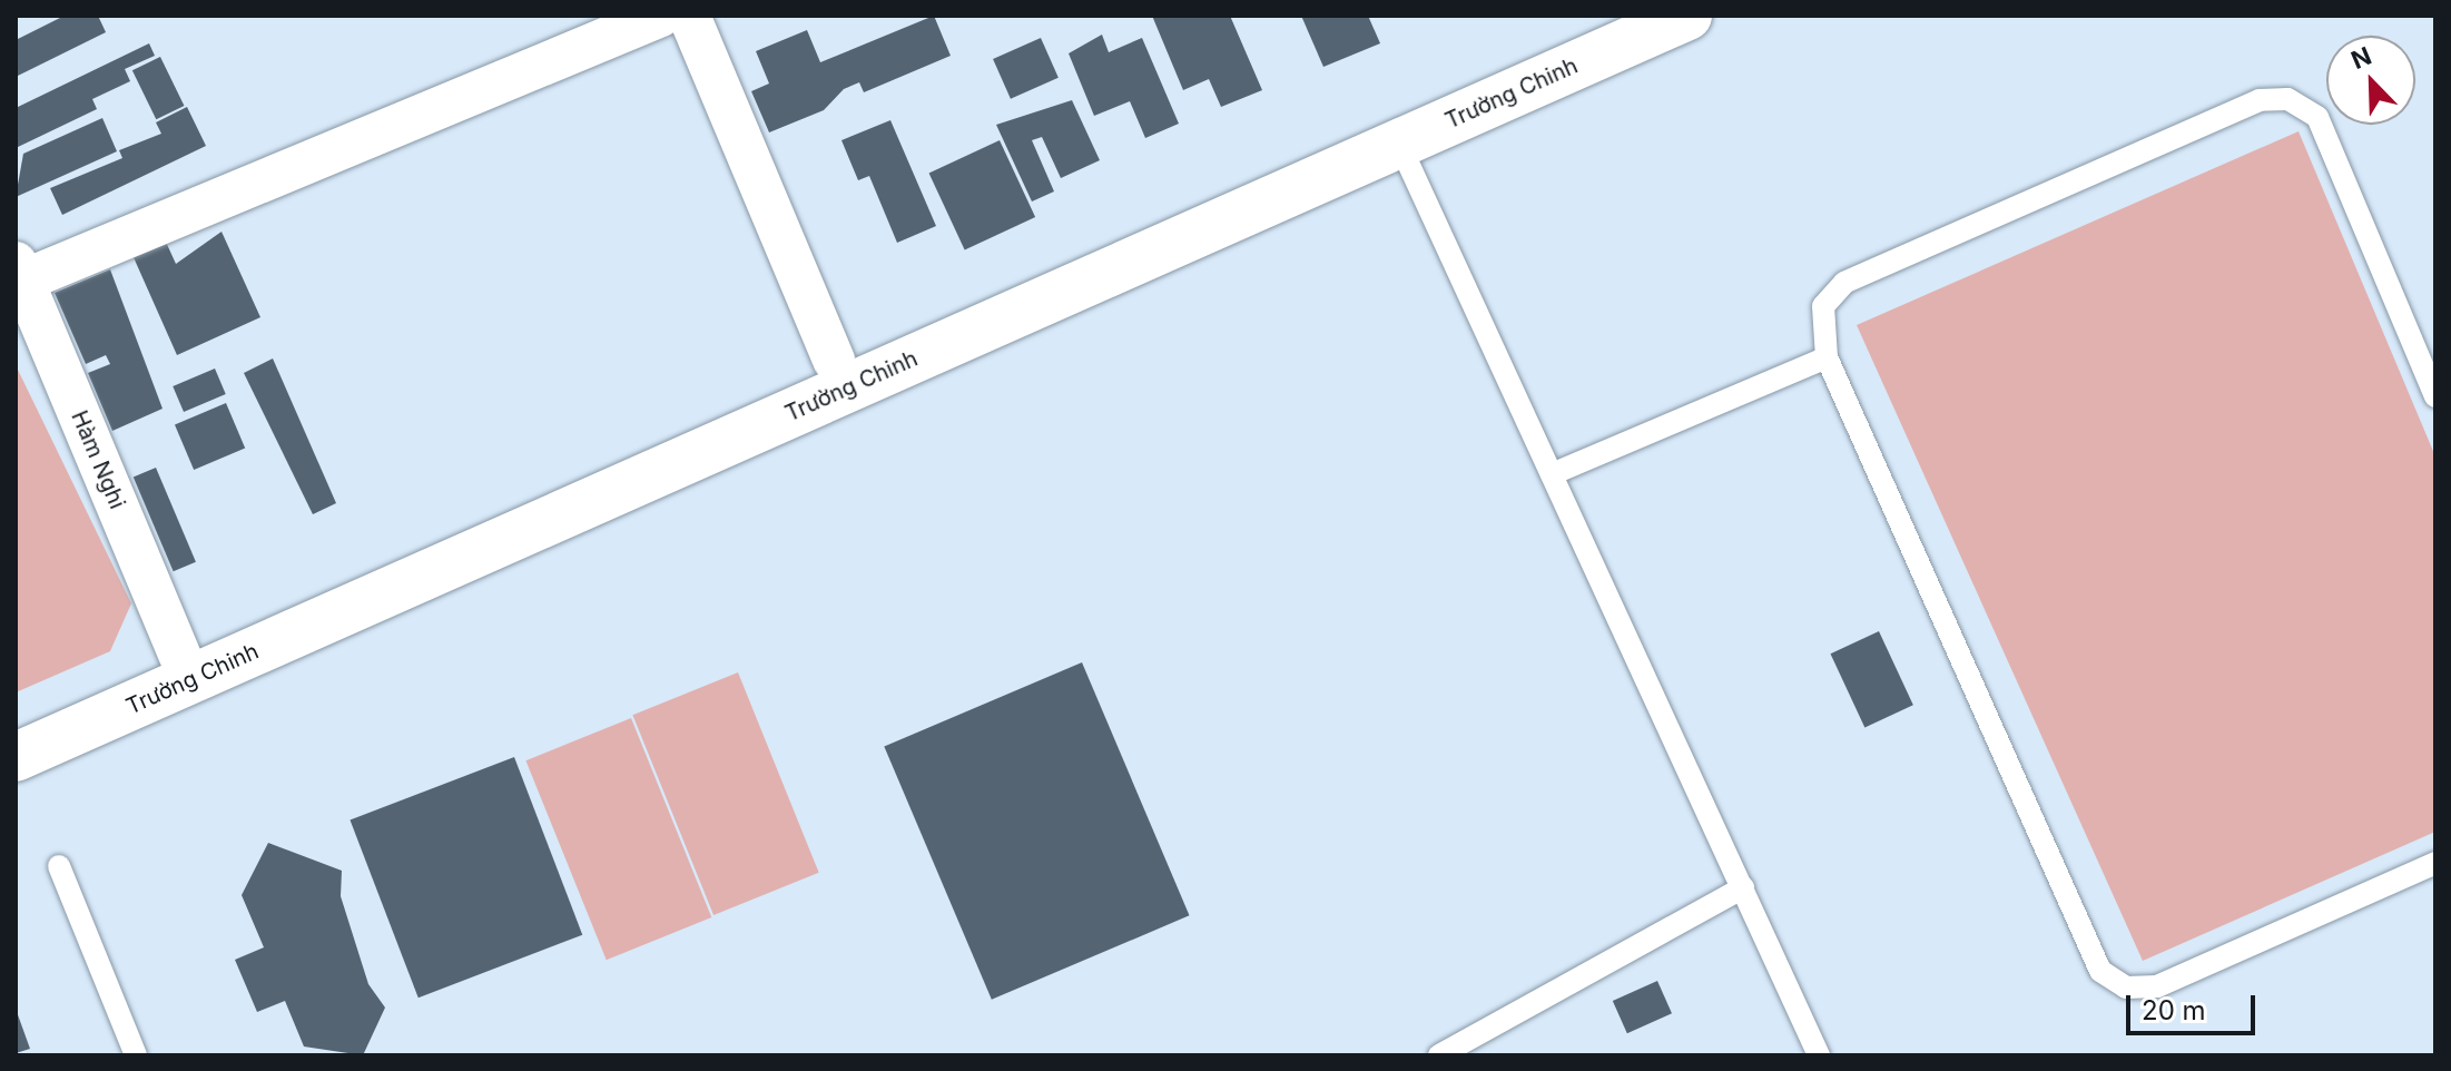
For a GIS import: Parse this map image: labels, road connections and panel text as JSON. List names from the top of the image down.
{
  "streets": {
    "street": ["Trường Chinh", "Hàm Nghi"]
  },
  "crossings": [
    ["Trường Chinh", "Hàm Nghi"]
  ],
  "scale_bar": "20 m",
  "north": "top left"
}
